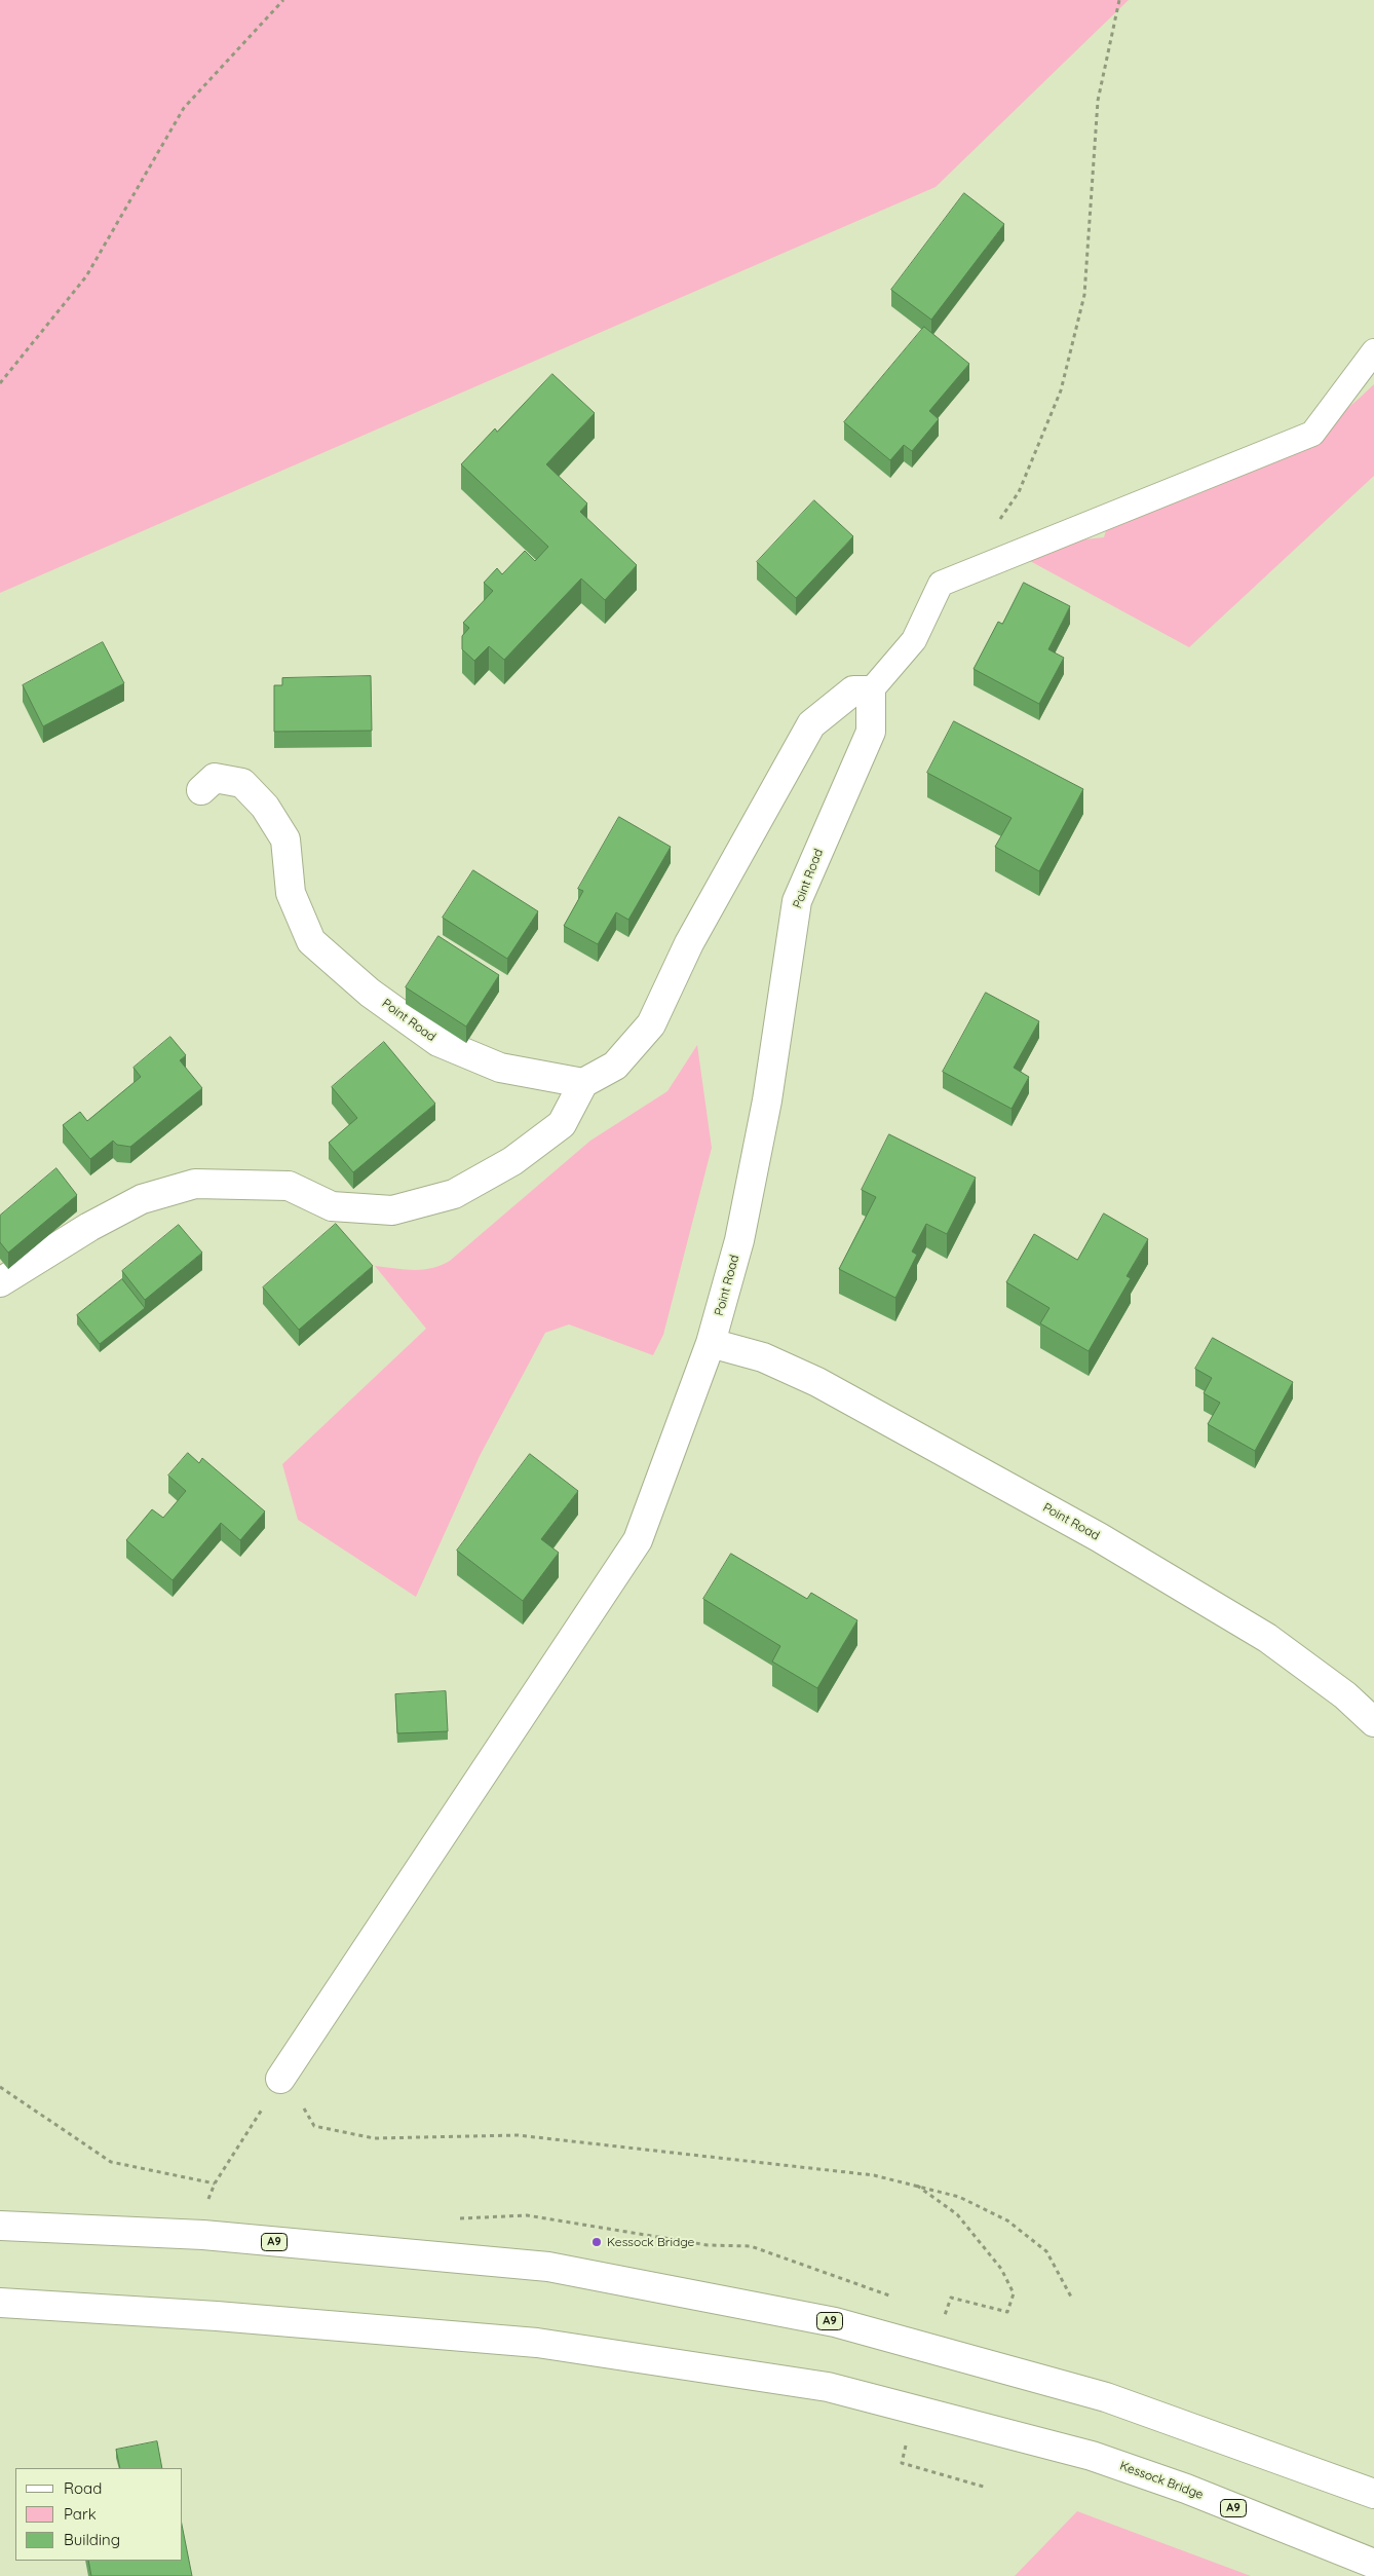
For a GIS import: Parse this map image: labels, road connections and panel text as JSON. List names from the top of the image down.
{
  "streets": {
    "main road": ["Point Road", "A9", "Kessock Bridge"]
  },
  "places": ["Kessock Bridge"],
  "legend": ["Road", "Park", "Building"]
}
